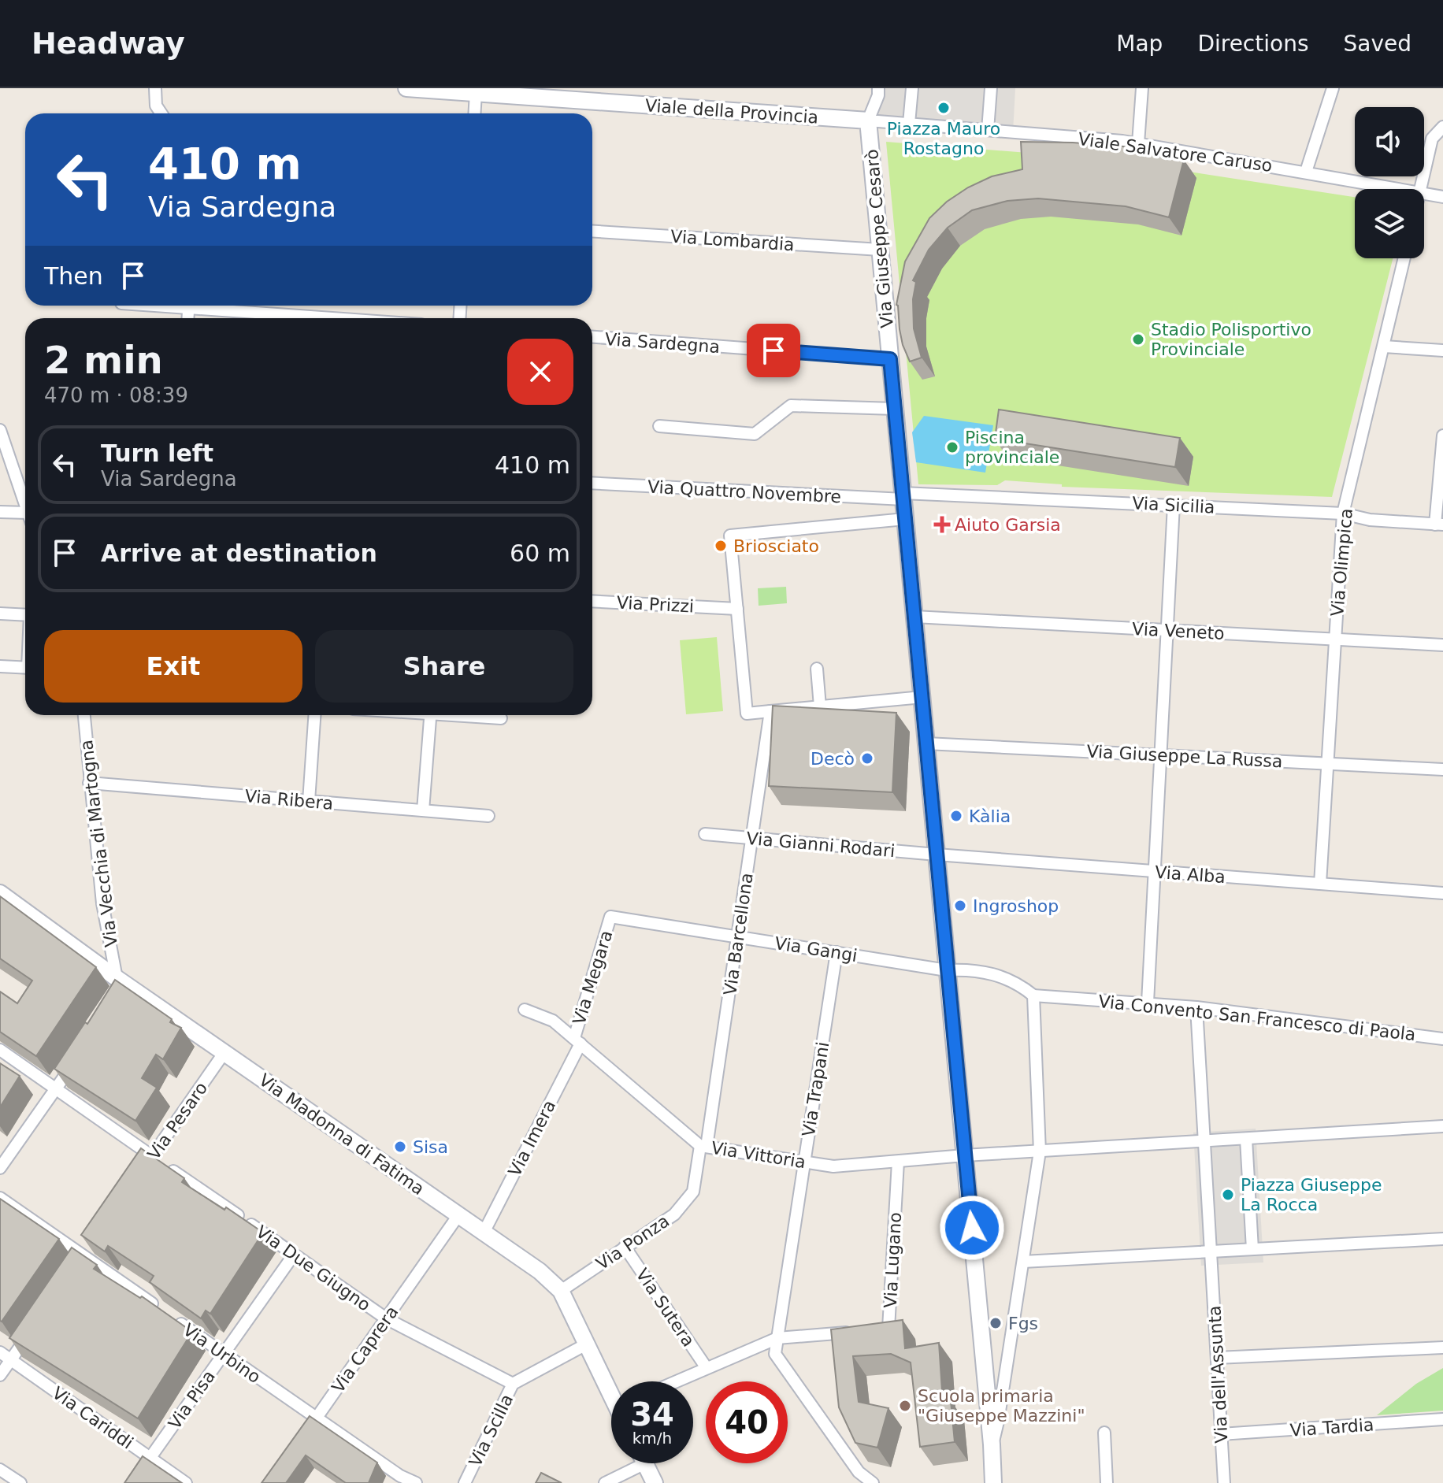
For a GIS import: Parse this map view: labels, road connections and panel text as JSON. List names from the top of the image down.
{
  "streets": {
    "street": [
      "Viale della Provincia",
      "Viale Salvatore Caruso",
      "Via Giuseppe Cesarò",
      "Via Lombardia",
      "Via Sardegna",
      "Via Quattro Novembre",
      "Via Sicilia",
      "Via Olimpica",
      "Via Prizzi",
      "Via Veneto",
      "Via Giuseppe La Russa",
      "Via Ribera",
      "Via Vecchia di Martogna",
      "Via Gianni Rodari",
      "Via Alba",
      "Via Barcellona",
      "Via Gangi",
      "Via Megara",
      "Via Convento San Francesco di Paola",
      "Via Trapani",
      "Via Pesaro",
      "Via Madonna di Fatima",
      "Via Imera",
      "Via Vittoria",
      "Via Ponza",
      "Via Lugano",
      "Via Due Giugno",
      "Via Sutera",
      "Via Caprera",
      "Via Urbino",
      "Via dell'Assunta",
      "Via Pisa",
      "Via Cariddi",
      "Via Tardia",
      "Via Scilla"
    ]
  },
  "crossings": [
    ["Viale della Provincia", "Viale Salvatore Caruso"],
    ["Viale della Provincia", "Via Giuseppe Cesarò"],
    ["Viale Salvatore Caruso", "Via Giuseppe Cesarò"],
    ["Via Giuseppe Cesarò", "Via Lombardia"],
    ["Via Giuseppe Cesarò", "Via Sardegna"],
    ["Via Giuseppe Cesarò", "Via Quattro Novembre"],
    ["Via Giuseppe Cesarò", "Via Sicilia"],
    ["Via Giuseppe Cesarò", "Via Veneto"],
    ["Via Giuseppe Cesarò", "Via Giuseppe La Russa"],
    ["Via Giuseppe Cesarò", "Via Gianni Rodari"],
    ["Via Giuseppe Cesarò", "Via Alba"],
    ["Via Giuseppe Cesarò", "Via Gangi"],
    ["Via Giuseppe Cesarò", "Via Vittoria"],
    ["Via Quattro Novembre", "Via Sicilia"],
    ["Via Sicilia", "Via Olimpica"],
    ["Via Olimpica", "Via Veneto"],
    ["Via Olimpica", "Via Giuseppe La Russa"],
    ["Via Olimpica", "Via Alba"],
    ["Via Ribera", "Via Vecchia di Martogna"],
    ["Via Vecchia di Martogna", "Via Madonna di Fatima"],
    ["Via Gianni Rodari", "Via Alba"],
    ["Via Gianni Rodari", "Via Barcellona"],
    ["Via Barcellona", "Via Gangi"],
    ["Via Barcellona", "Via Vittoria"],
    ["Via Barcellona", "Via Ponza"],
    ["Via Gangi", "Via Megara"],
    ["Via Gangi", "Via Convento San Francesco di Paola"],
    ["Via Gangi", "Via Trapani"],
    ["Via Megara", "Via Imera"],
    ["Via Megara", "Via Vittoria"],
    ["Via Trapani", "Via Vittoria"],
    ["Via Trapani", "Via Lugano"],
    ["Via Pesaro", "Via Madonna di Fatima"],
    ["Via Pesaro", "Via Due Giugno"],
    ["Via Madonna di Fatima", "Via Imera"],
    ["Via Madonna di Fatima", "Via Ponza"],
    ["Via Madonna di Fatima", "Via Caprera"],
    ["Via Madonna di Fatima", "Via Scilla"],
    ["Via Imera", "Via Vittoria"],
    ["Via Vittoria", "Via Ponza"],
    ["Via Vittoria", "Via Lugano"],
    ["Via Vittoria", "Via dell'Assunta"],
    ["Via Ponza", "Via Sutera"],
    ["Via Lugano", "Via Sutera"],
    ["Via Due Giugno", "Via Caprera"],
    ["Via Due Giugno", "Via Pisa"],
    ["Via Due Giugno", "Via Scilla"],
    ["Via Caprera", "Via Urbino"],
    ["Via Urbino", "Via Pisa"],
    ["Via dell'Assunta", "Via Tardia"],
    ["Via Pisa", "Via Cariddi"]
  ],
  "places": {
    "other": [
      "Piazza Mauro Rostagno",
      "Stadio Polisportivo Provinciale",
      "Piscina provinciale",
      "Briosciato",
      "Decò",
      "Kàlia",
      "Ingroshop",
      "Sisa",
      "Piazza Giuseppe La Rocca",
      "Fgs",
      "Scuola primaria \"Giuseppe Mazzini\""
    ],
    "health": ["Aiuto Garsia"]
  },
  "page": {
    "header": "Headway",
    "nav": ["Map", "Directions", "Saved"],
    "turn": ["410 m", "Via Sardegna"],
    "then": "Then",
    "heading": ["2 min", "470 m · 08:39"],
    "list": [
      {
        "name": "Turn left",
        "note": "Via Sardegna",
        "value": "410 m"
      },
      {
        "name": "Arrive at destination",
        "value": "60 m"
      }
    ],
    "buttons": ["Exit", "Share"],
    "speed": "34 km/h",
    "limit": "40"
  }
}
